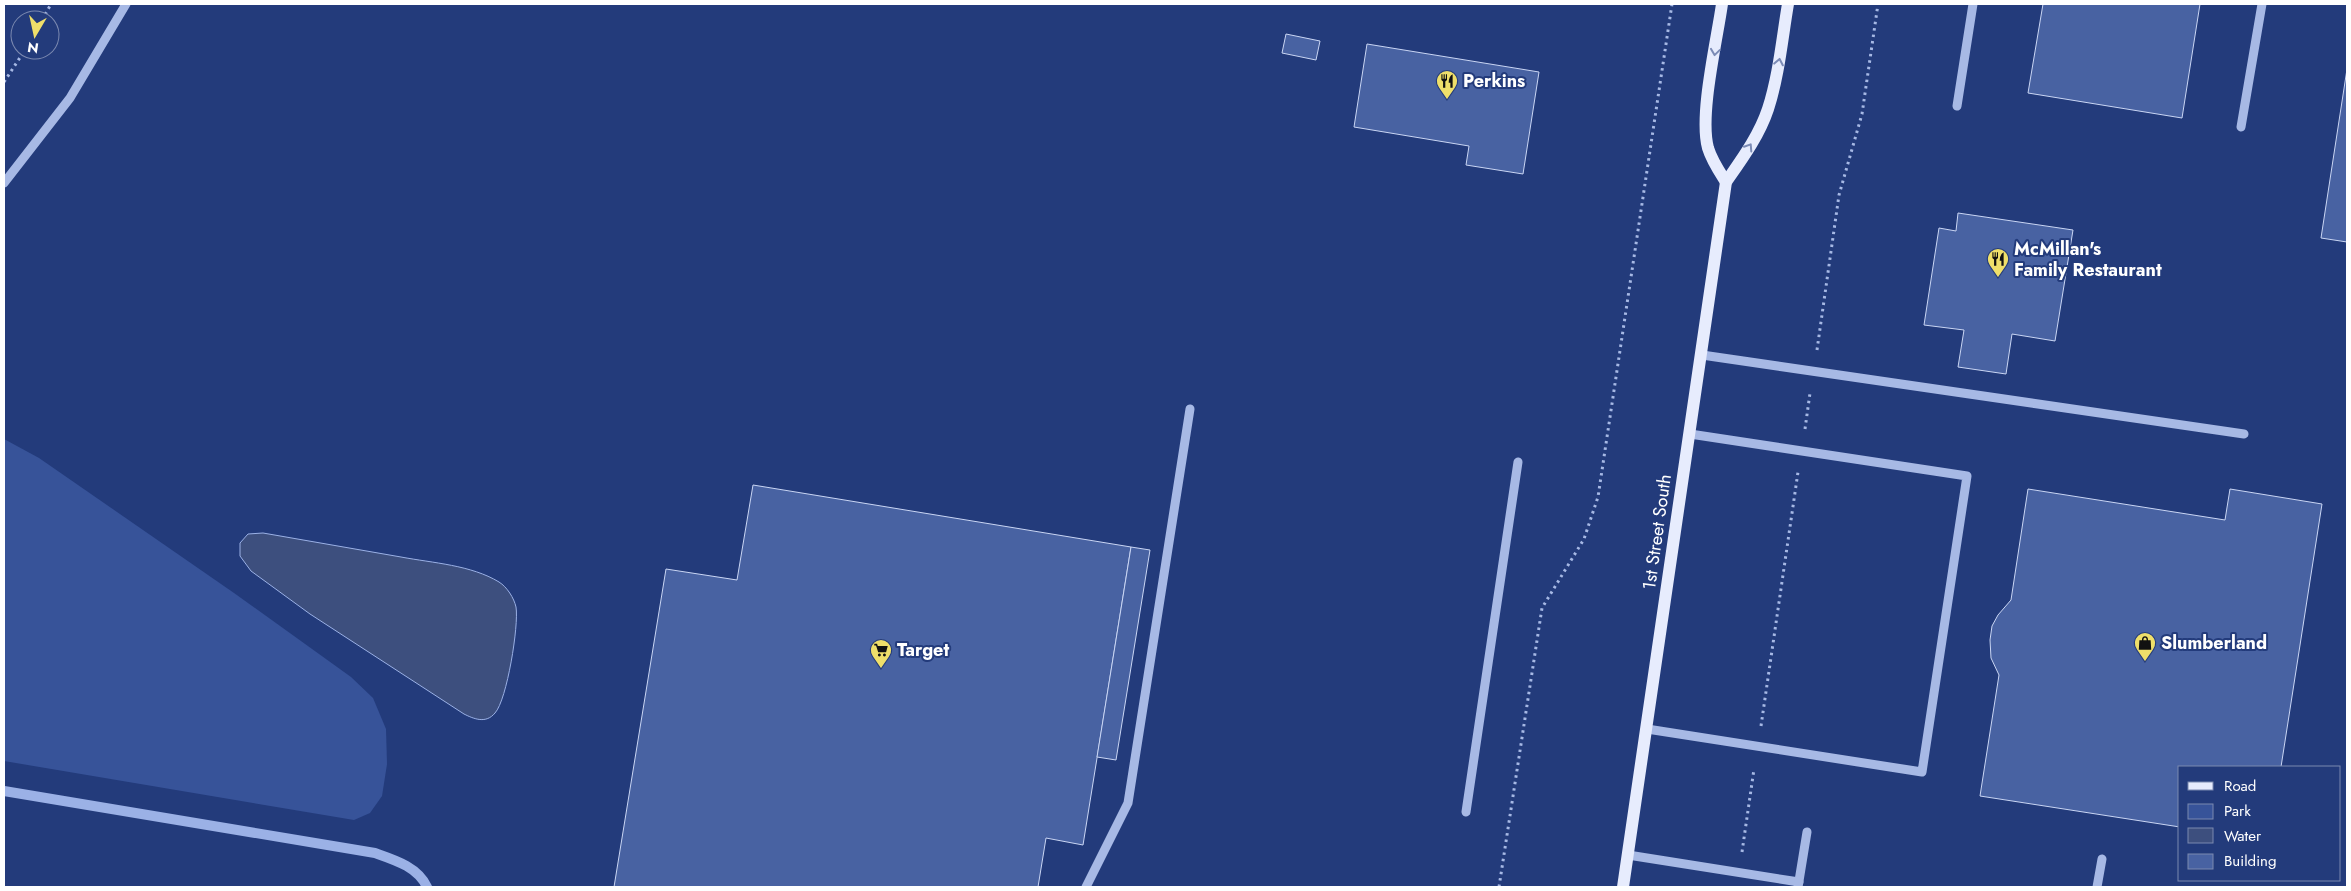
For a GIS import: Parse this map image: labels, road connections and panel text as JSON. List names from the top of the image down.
{
  "streets": {
    "main road": ["1st Street South"]
  },
  "places": {
    "restaurant": ["Perkins", "McMillan's Family Restaurant"],
    "shop": ["Slumberland"],
    "supermarket": ["Target"]
  },
  "legend": [
    "Road",
    "Park",
    "Water",
    "Building"
  ],
  "north": "bottom"
}
